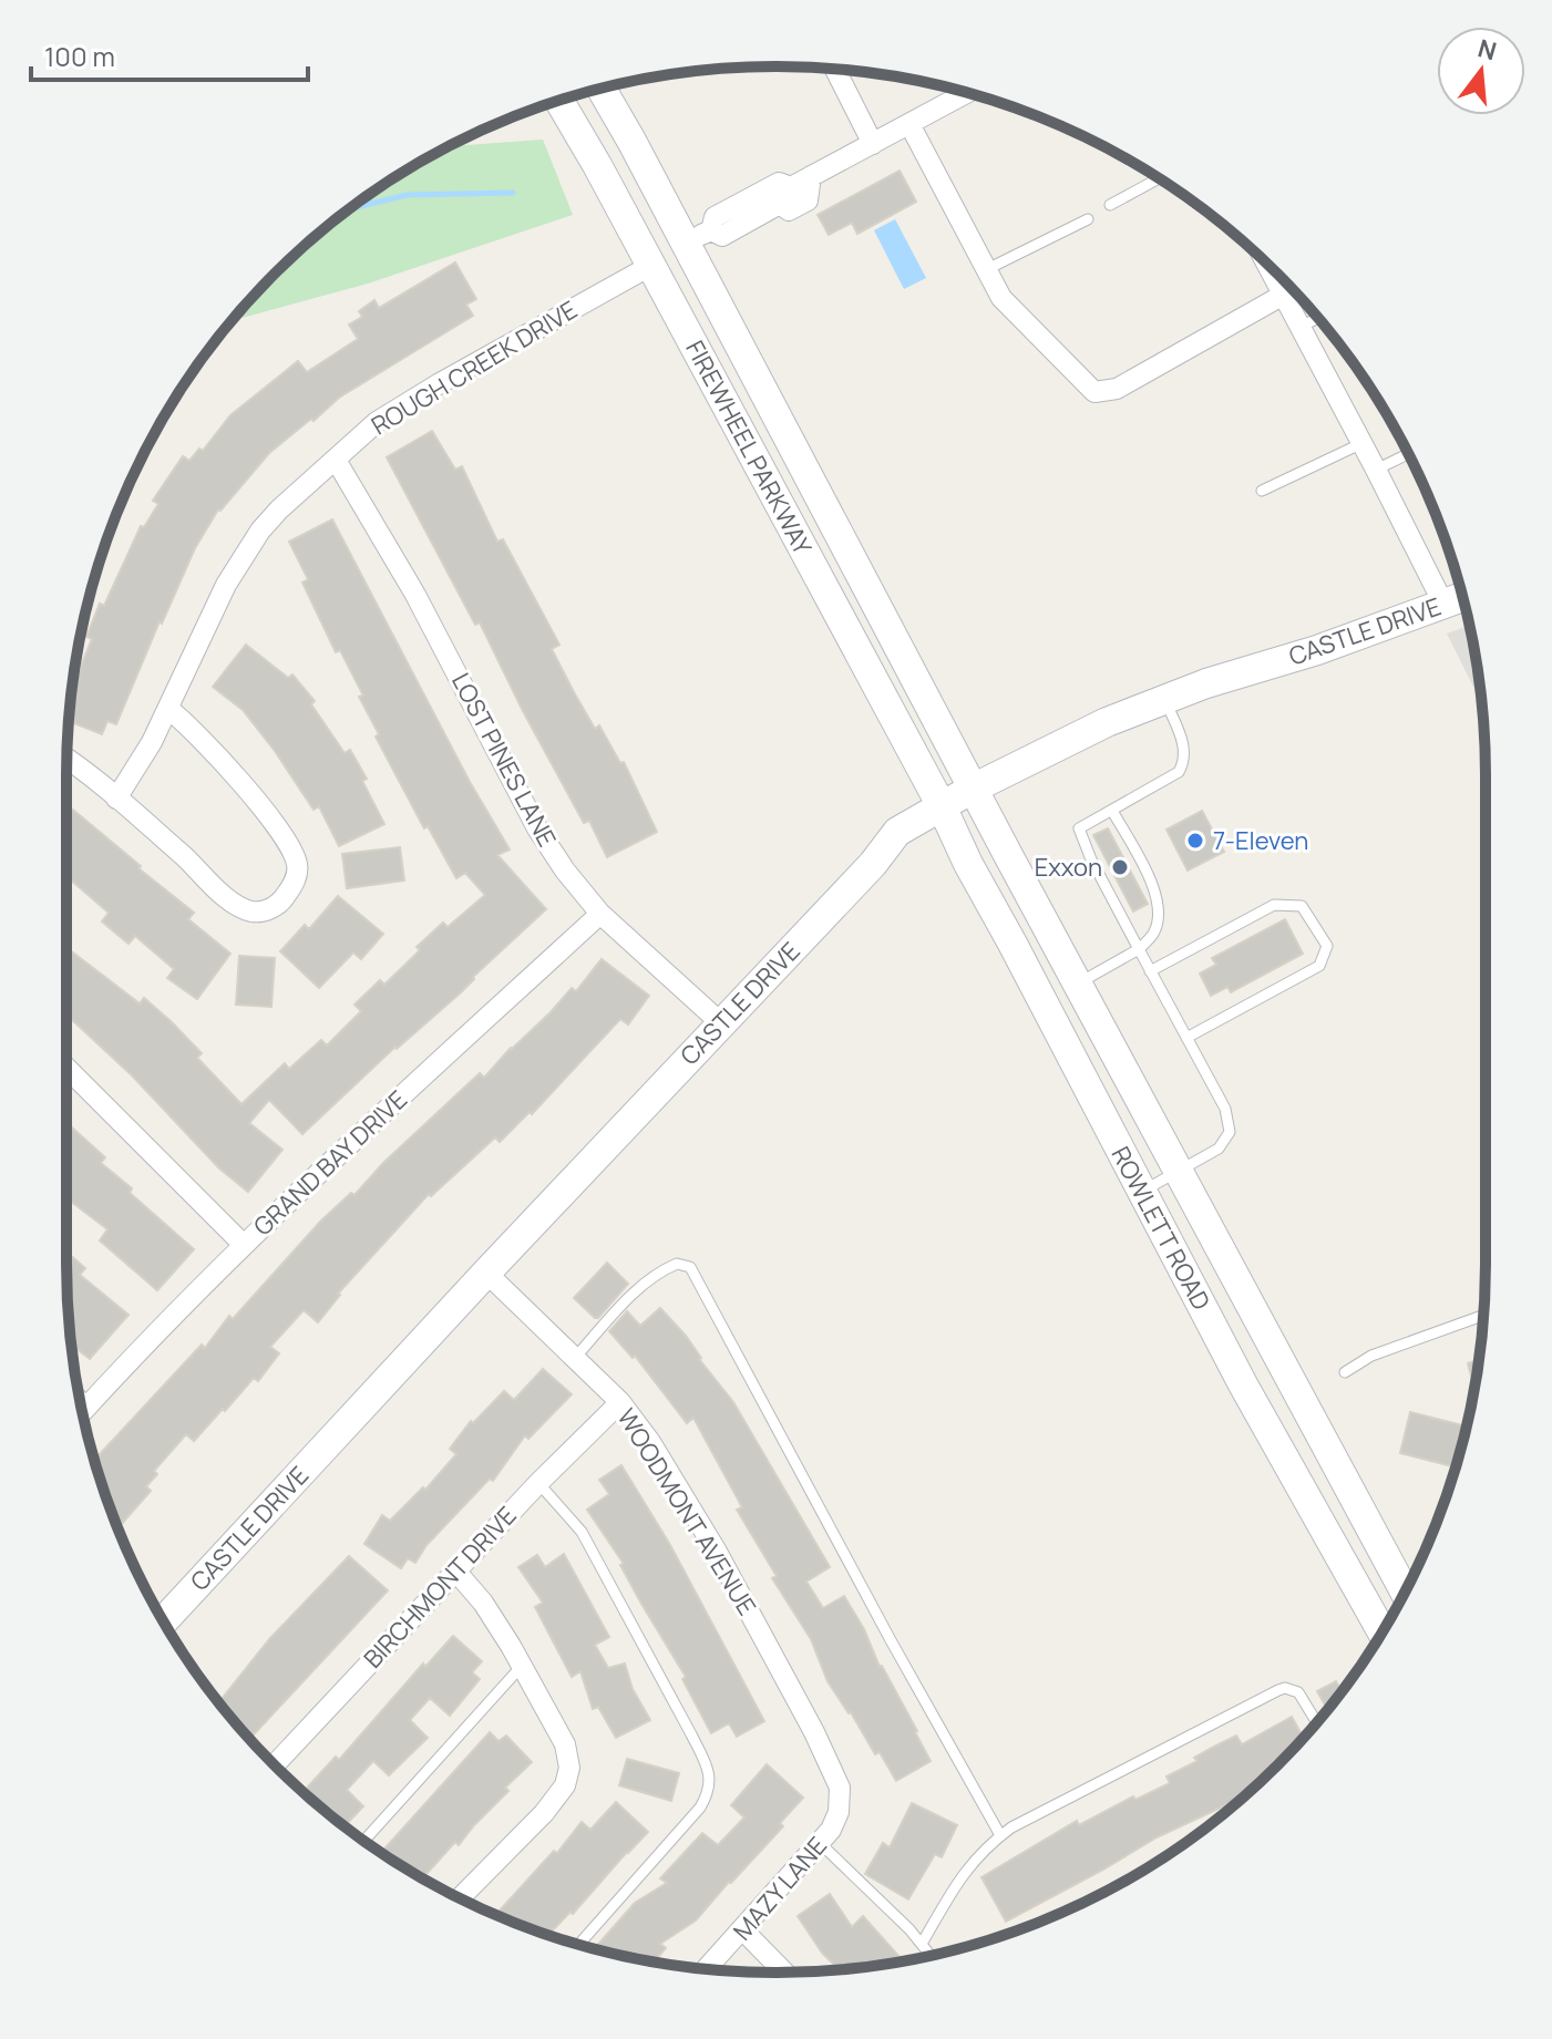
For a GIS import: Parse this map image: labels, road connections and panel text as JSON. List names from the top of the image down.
{
  "streets": {
    "main road": ["FIREWHEEL PARKWAY", "CASTLE DRIVE", "ROWLETT ROAD"],
    "street": [
      "ROUGH CREEK DRIVE",
      "LOST PINES LANE",
      "GRAND BAY DRIVE",
      "WOODMONT AVENUE",
      "BIRCHMONT DRIVE",
      "MAZY LANE"
    ]
  },
  "crossings": [
    ["ROUGH CREEK DRIVE", "FIREWHEEL PARKWAY"],
    ["ROUGH CREEK DRIVE", "LOST PINES LANE"],
    ["FIREWHEEL PARKWAY", "CASTLE DRIVE"],
    ["FIREWHEEL PARKWAY", "ROWLETT ROAD"],
    ["CASTLE DRIVE", "LOST PINES LANE"],
    ["CASTLE DRIVE", "ROWLETT ROAD"],
    ["CASTLE DRIVE", "WOODMONT AVENUE"],
    ["LOST PINES LANE", "GRAND BAY DRIVE"],
    ["WOODMONT AVENUE", "BIRCHMONT DRIVE"],
    ["WOODMONT AVENUE", "MAZY LANE"]
  ],
  "places": ["7-Eleven", "Exxon"],
  "scale_bar": "100 m",
  "north": "top"
}
